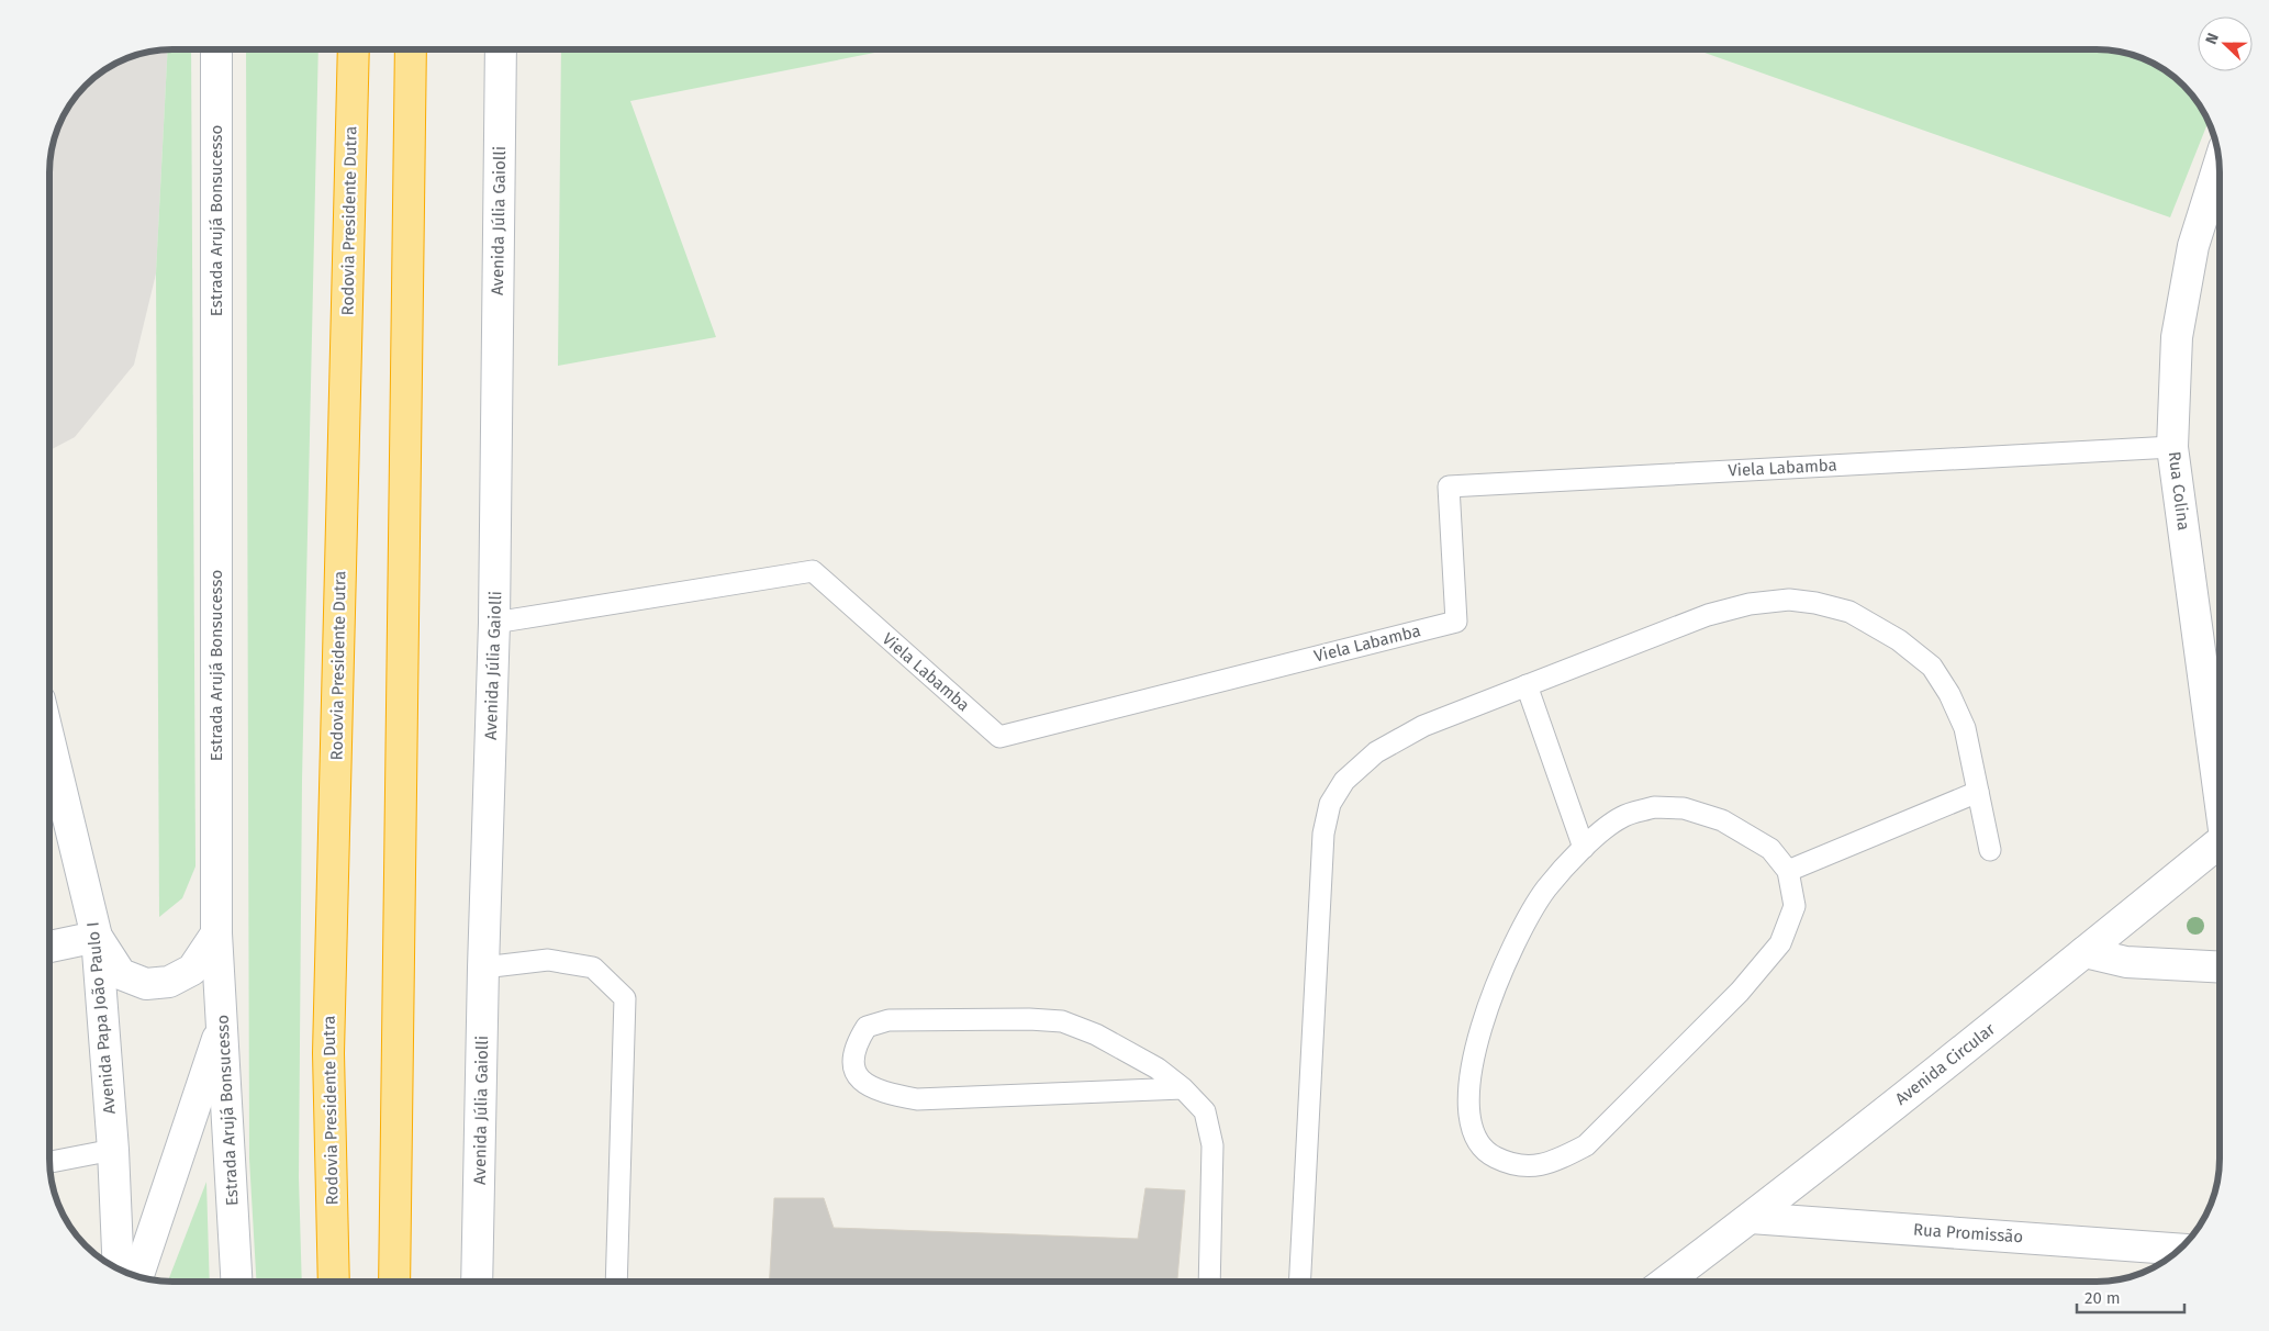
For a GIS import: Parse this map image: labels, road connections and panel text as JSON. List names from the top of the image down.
{
  "streets": {
    "highway": ["Rodovia Presidente Dutra"],
    "street": [
      "Estrada Arujá Bonsucesso",
      "Avenida Júlia Gaiolli",
      "Rua Colina",
      "Avenida Papa João Paulo I",
      "Avenida Circular",
      "Rua Promissão"
    ],
    "lane": ["Viela Labamba"]
  },
  "crossings": [
    ["Avenida Júlia Gaiolli", "Viela Labamba"],
    ["Viela Labamba", "Rua Colina"],
    ["Avenida Circular", "Rua Promissão"]
  ],
  "scale_bar": "20 m",
  "north": "left"
}
